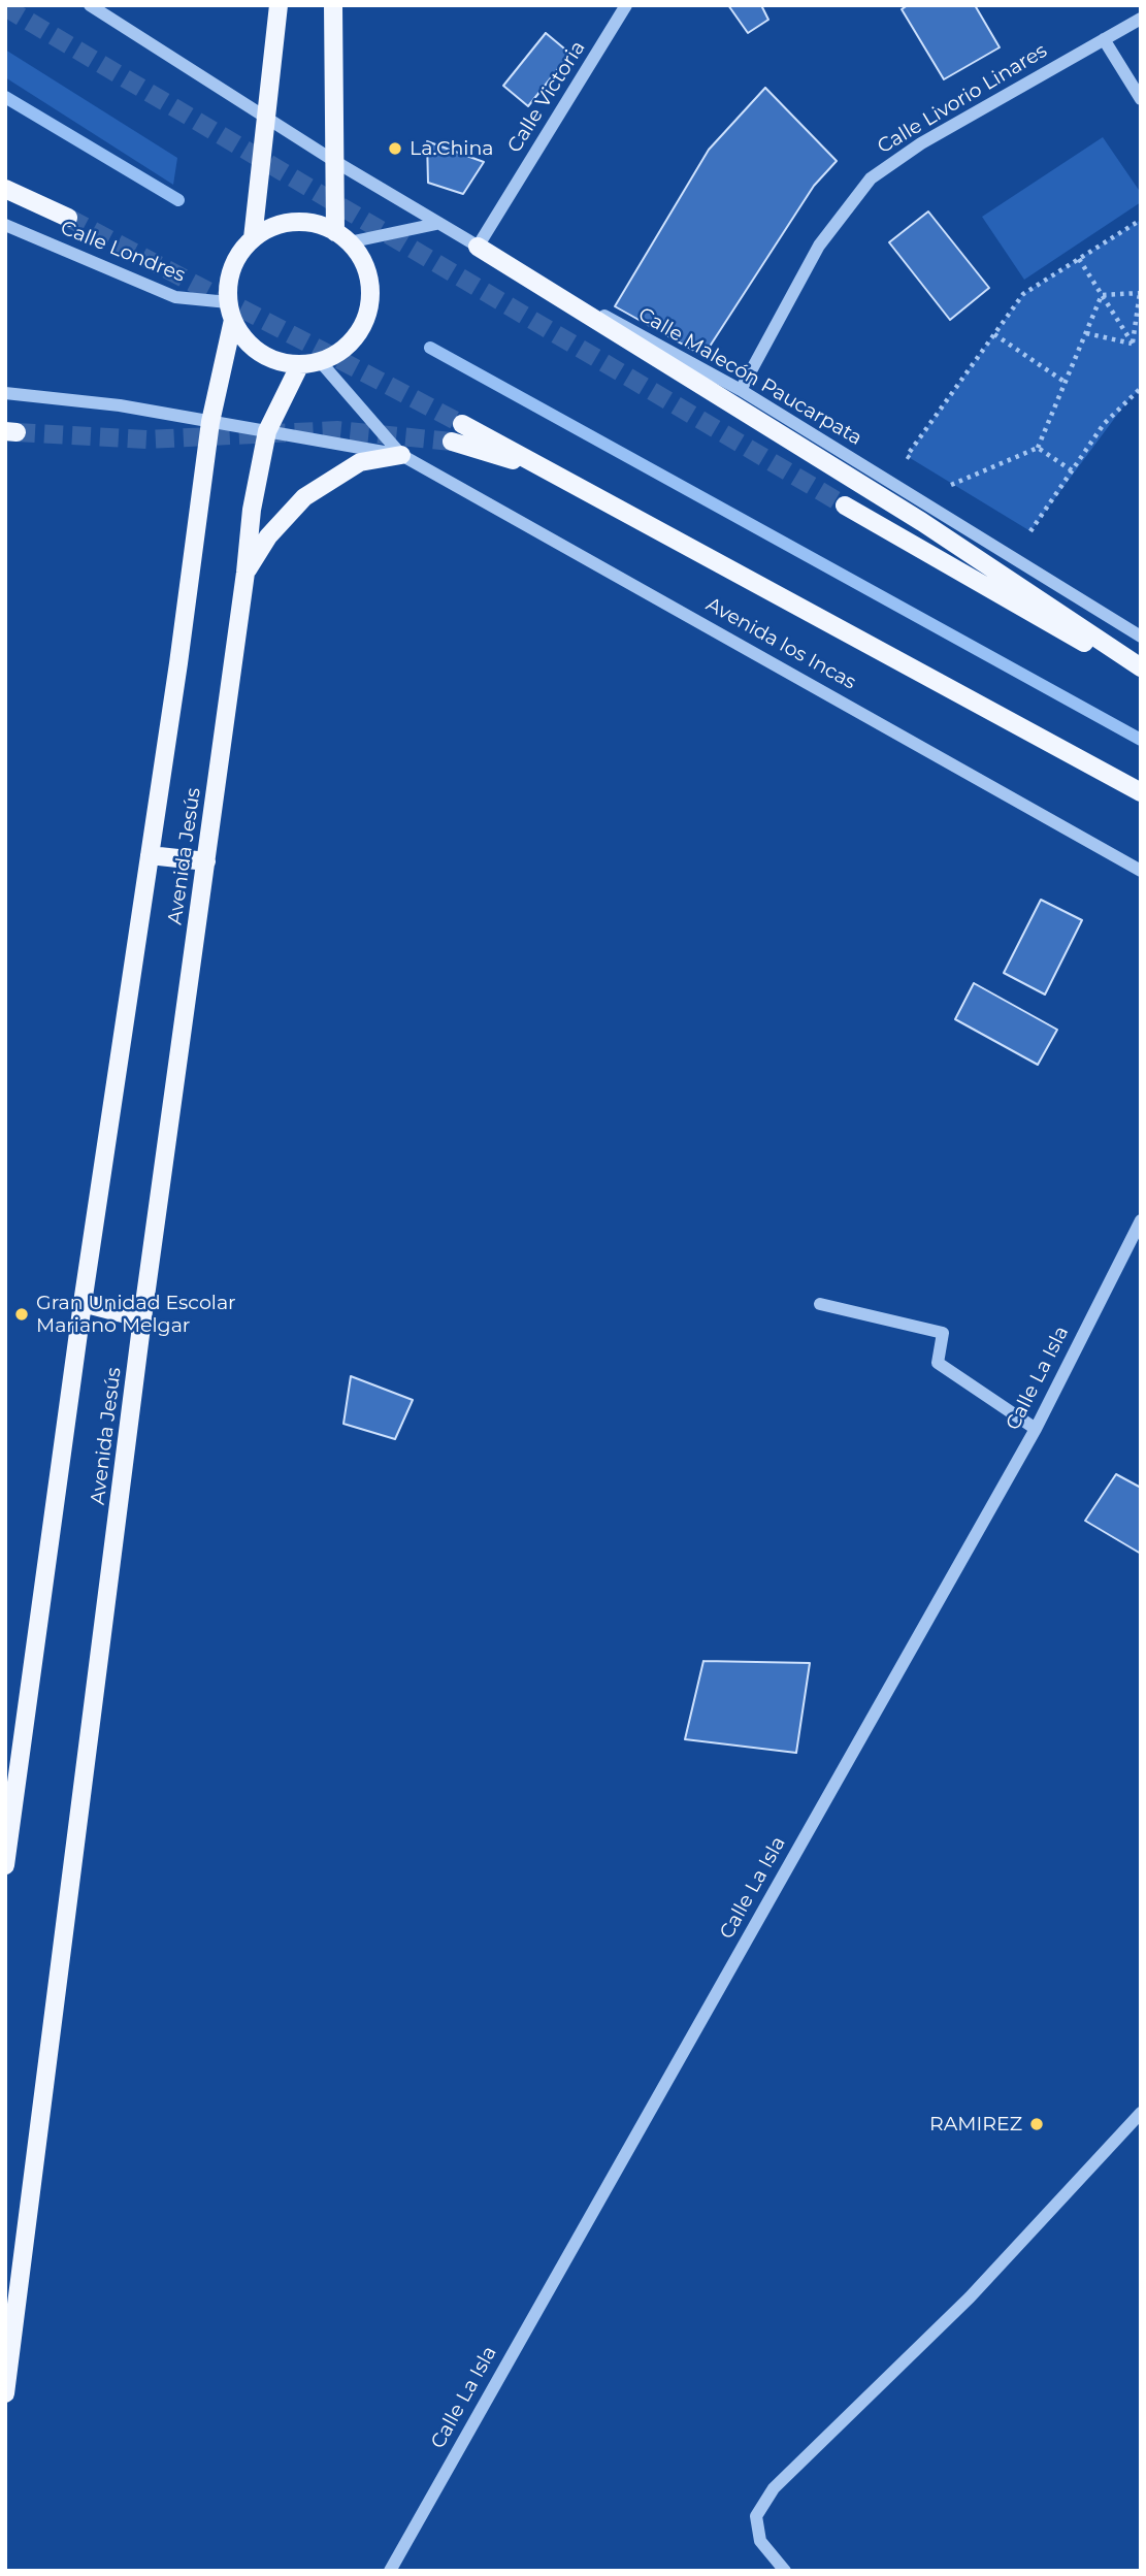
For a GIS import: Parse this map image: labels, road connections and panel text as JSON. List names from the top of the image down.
{
  "streets": {
    "main road": ["Avenida los Incas", "Avenida Jesús"],
    "street": [
      "Calle Victoria",
      "Calle Livorio Linares",
      "Calle Londres",
      "Calle Malecón Paucarpata",
      "Calle La Isla"
    ]
  },
  "crossings": [
    ["Calle Victoria", "Calle Malecón Paucarpata"],
    ["Calle Livorio Linares", "Calle Malecón Paucarpata"],
    ["Calle Londres", "Avenida los Incas"],
    ["Calle Londres", "Avenida Jesús"],
    ["Avenida los Incas", "Avenida Jesús"]
  ],
  "places": ["La.China", "Gran Unidad Escolar Mariano Melgar", "RAMIREZ"]
}
